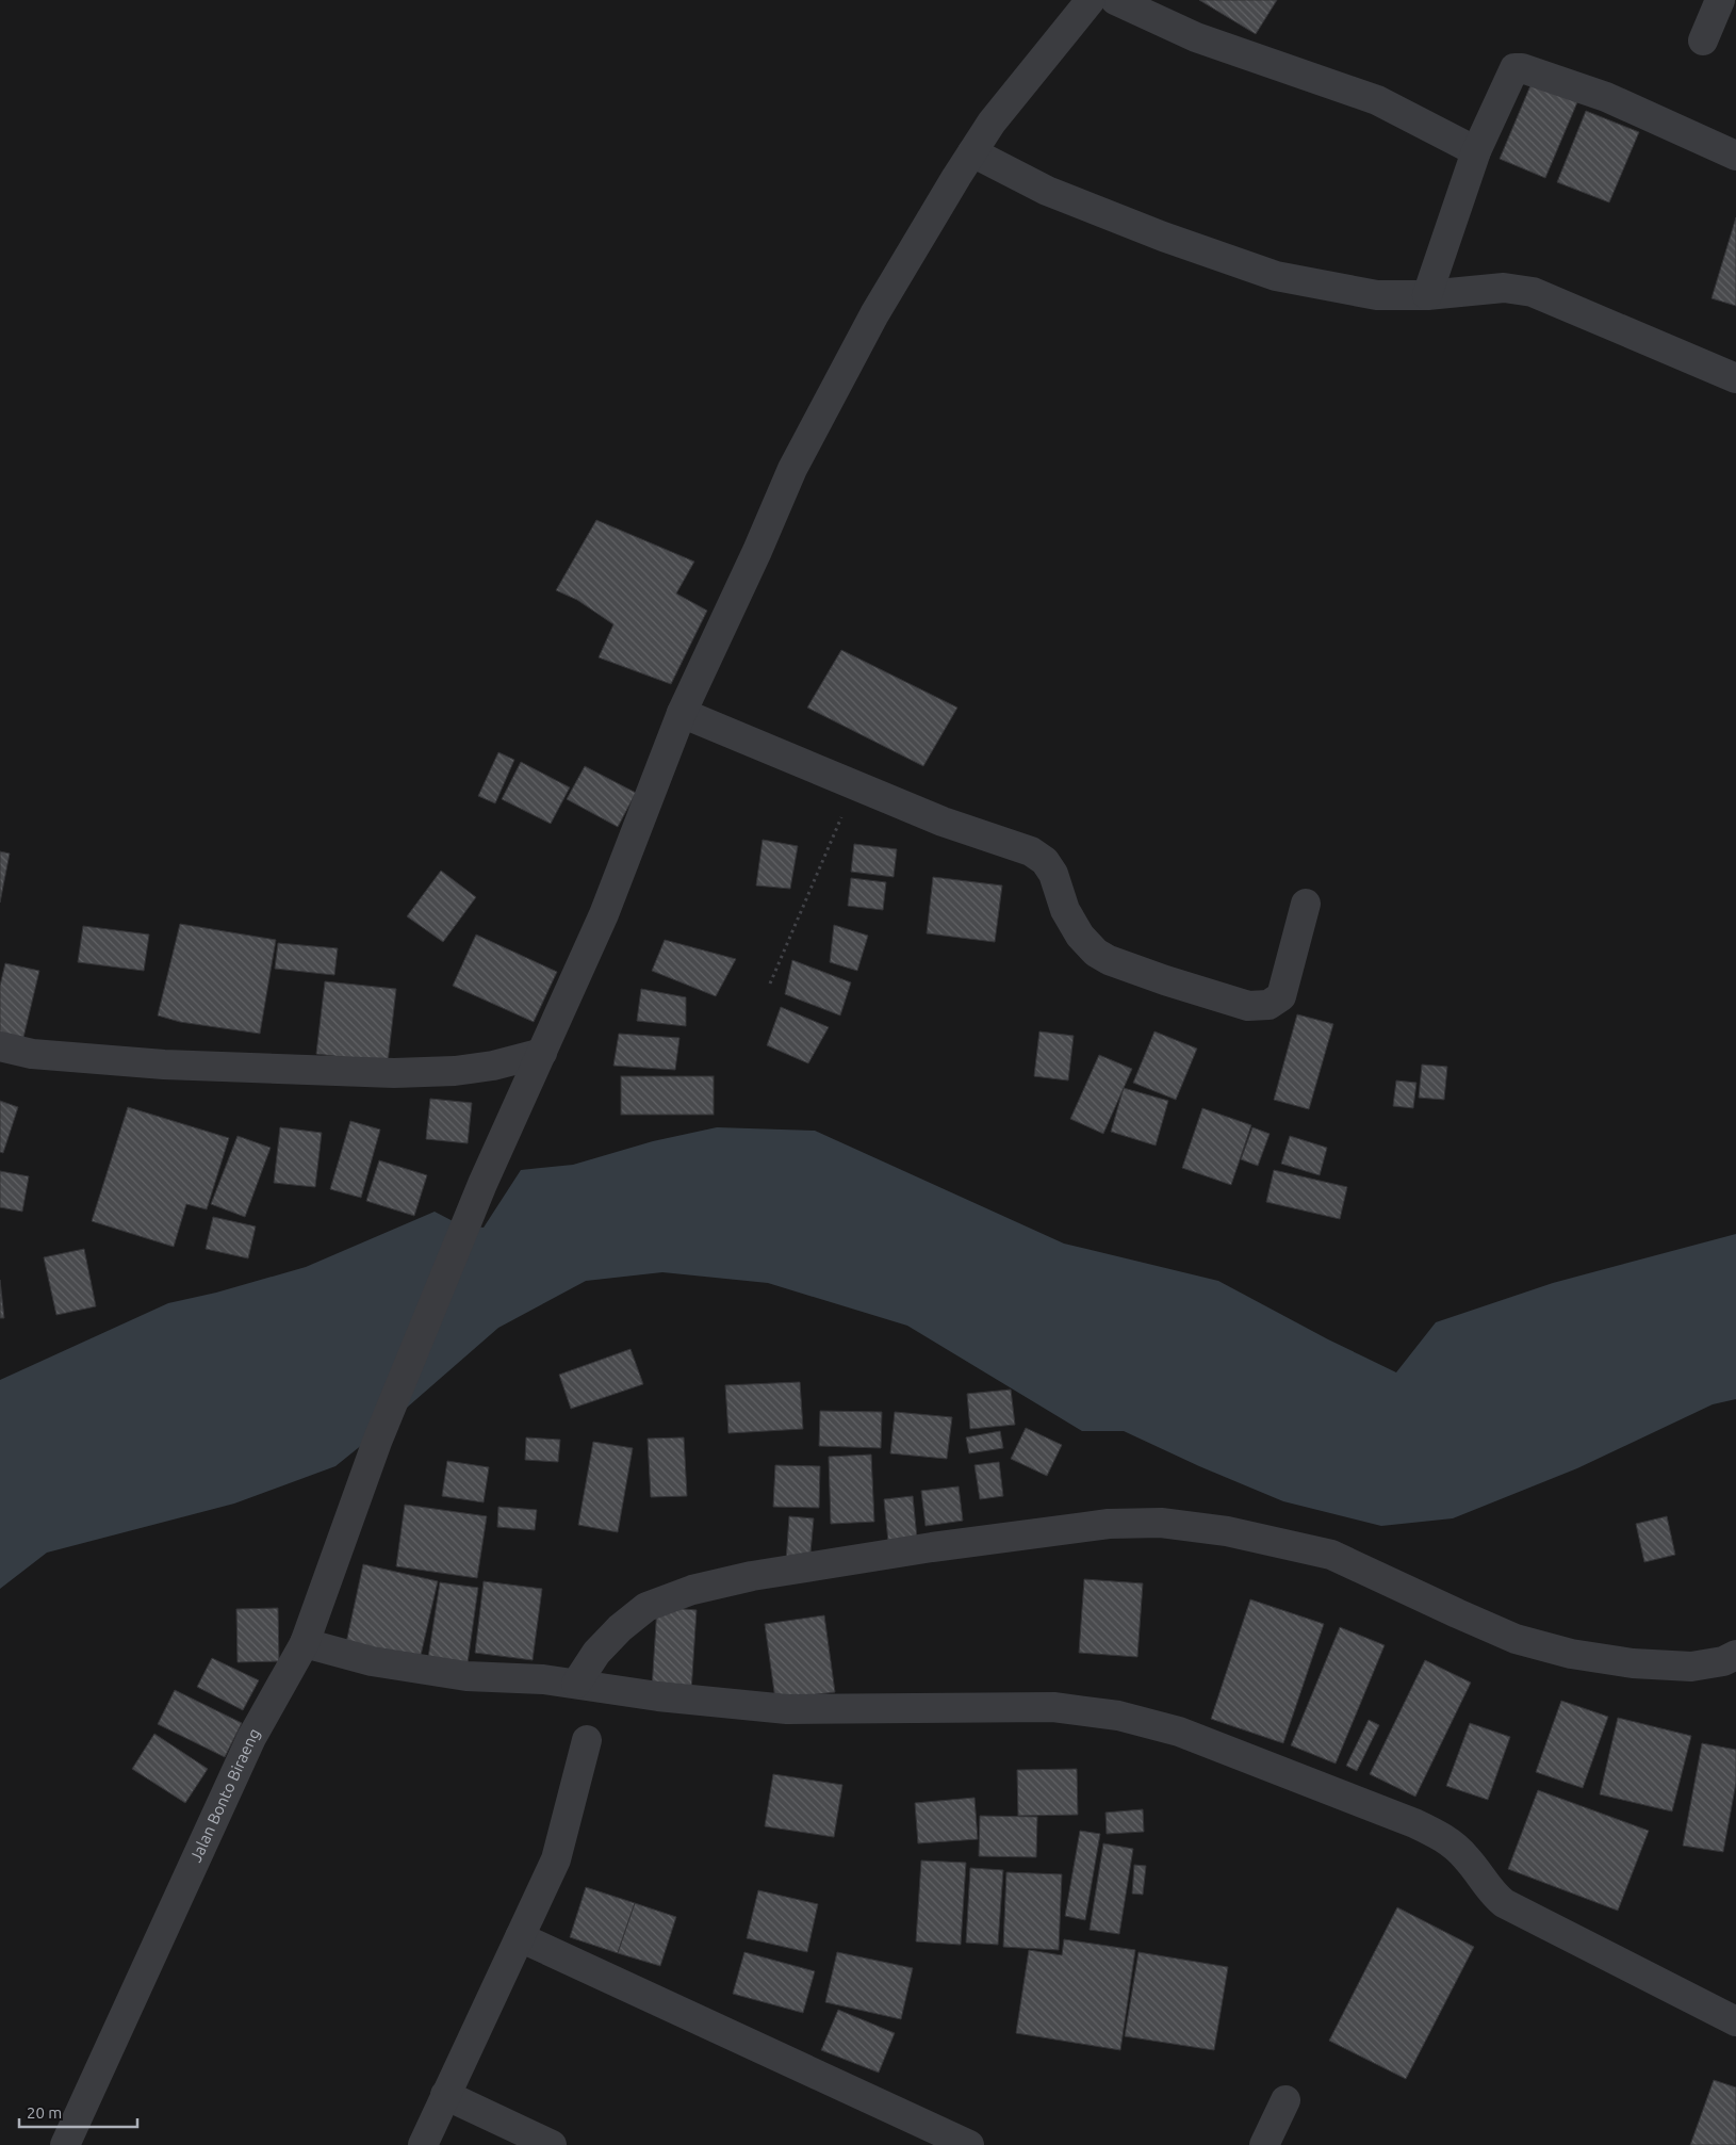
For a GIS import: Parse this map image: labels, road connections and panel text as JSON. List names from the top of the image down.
{
  "streets": {
    "street": ["Jalan Bonto Biraeng"]
  },
  "scale_bar": "20 m"
}
